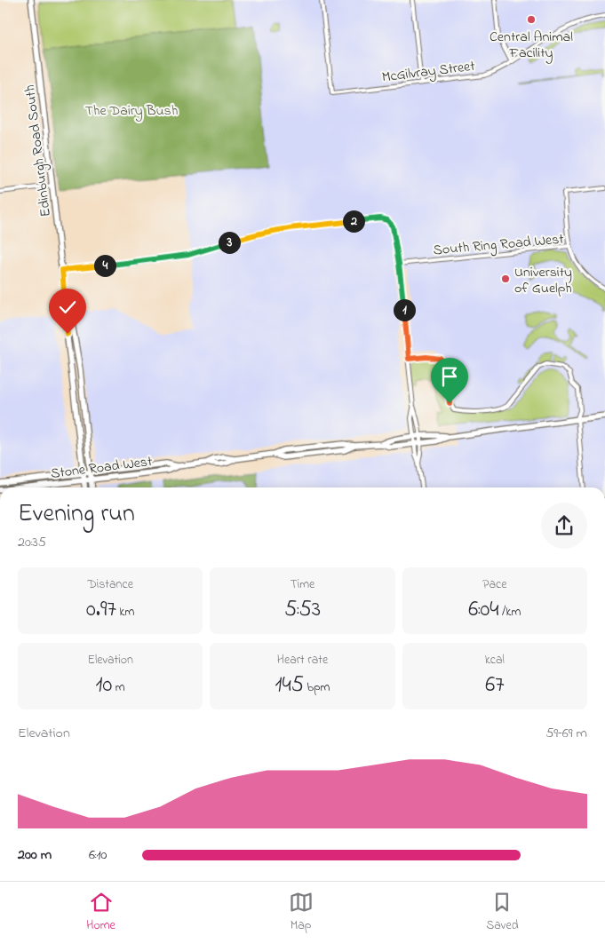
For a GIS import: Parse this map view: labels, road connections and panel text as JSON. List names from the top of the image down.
{
  "streets": {
    "main road": ["Edinburgh Road South", "Stone Road West"],
    "street": ["McGilvray Street", "South Ring Road West"]
  },
  "crossings": [
    ["Edinburgh Road South", "Stone Road West"]
  ],
  "parks": ["The Dairy Bush"],
  "places": ["Central Animal Facility", "University of Guelph"],
  "page": {
    "pins": [
      "2",
      "3",
      "4",
      "1"
    ],
    "heading": ["Evening run", "20:35"],
    "stats": [
      ["Distance", "0.97 km"],
      ["Time", "5:53"],
      ["Pace", "6:04 /km"],
      ["Elevation", "10 m"],
      ["Heart rate", "145 bpm"],
      ["kcal", "67"]
    ],
    "chart": ["Elevation", "59–69 m"],
    "list": [
      {
        "name": "200 m",
        "note": "6:10"
      }
    ],
    "tabs": ["Home", "Map", "Saved"]
  }
}
